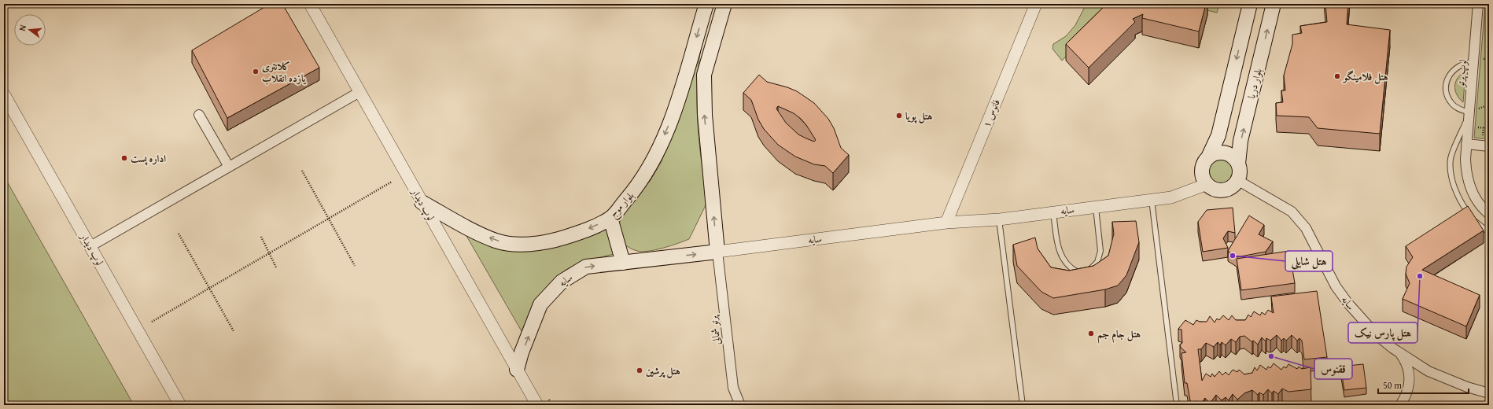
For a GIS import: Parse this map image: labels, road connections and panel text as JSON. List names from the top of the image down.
{
  "streets": {
    "main road": ["بلوار دریا", "بلوار موج", "سایه"],
    "street": [
      "لوپ پرتو",
      "فانوس ۱",
      "لوپ دیدار",
      "پرتو شمالی"
    ]
  },
  "crossings": [
    ["بلوار دریا", "سایه"],
    ["فانوس ۱", "سایه"],
    ["لوپ دیدار", "بلوار موج"],
    ["لوپ دیدار", "سایه"],
    ["سایه", "پرتو شمالی"]
  ],
  "places": [
    "کلانتری یازده انقلاب",
    "هتل فلامینگو",
    "هتل پویا",
    "اداره پست",
    "هتل شایلی",
    "هتل پارس نیک",
    "هتل جام جم",
    "ققنوس",
    "هتل پرشین"
  ],
  "scale_bar": "50 m",
  "north": "left"
}
